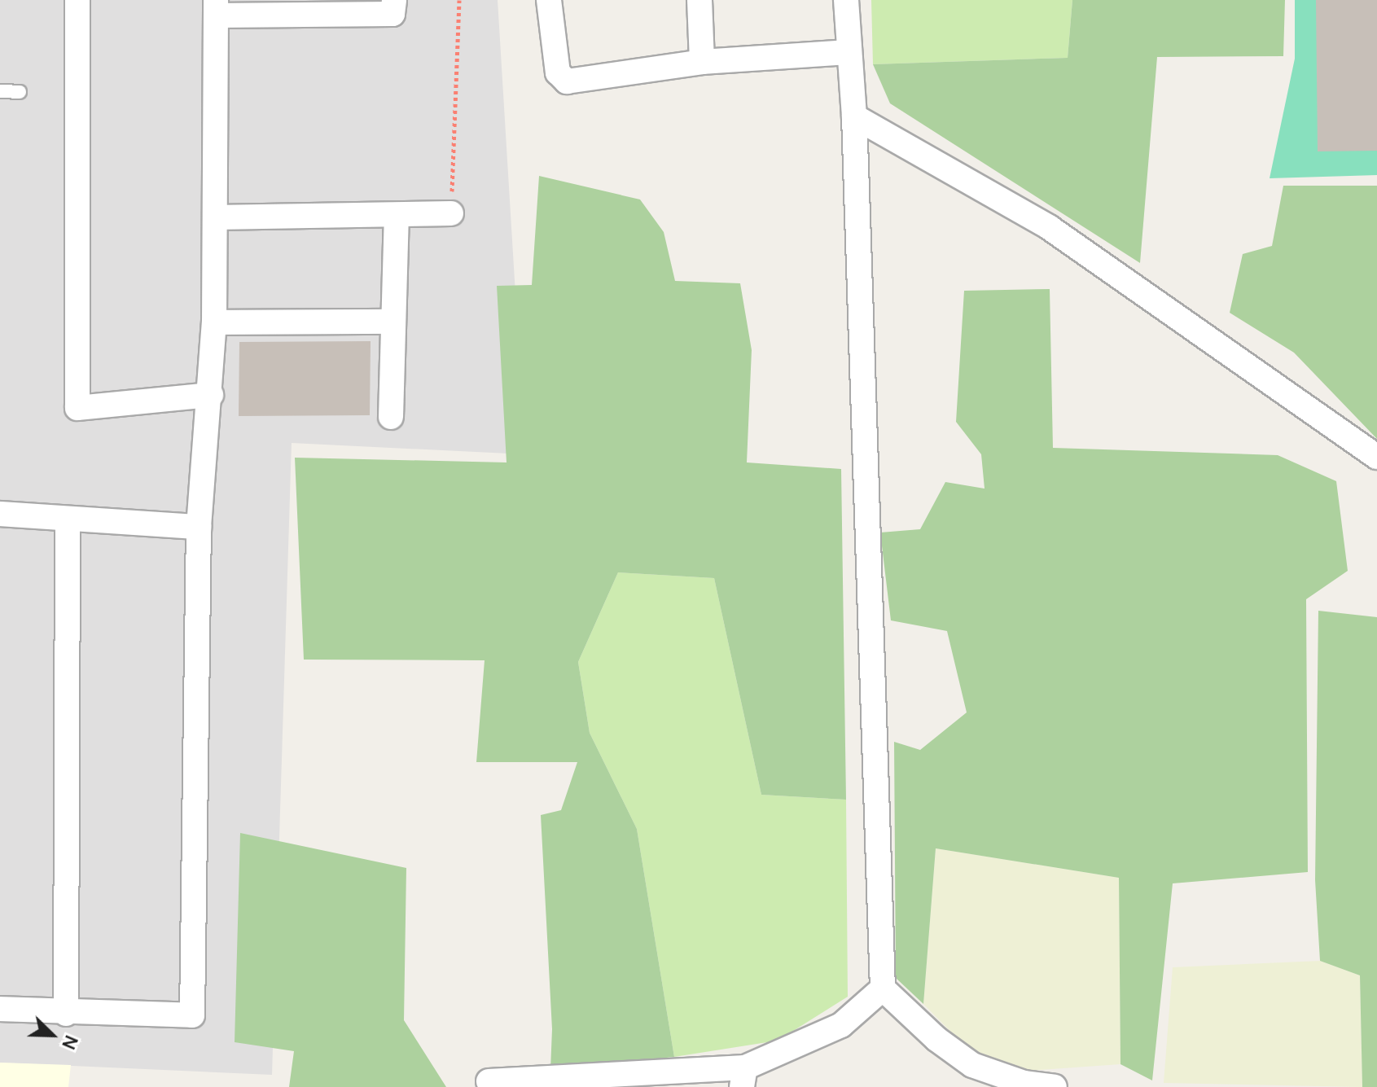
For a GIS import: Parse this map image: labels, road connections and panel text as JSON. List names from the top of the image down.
{
  "north": "bottom right"
}
